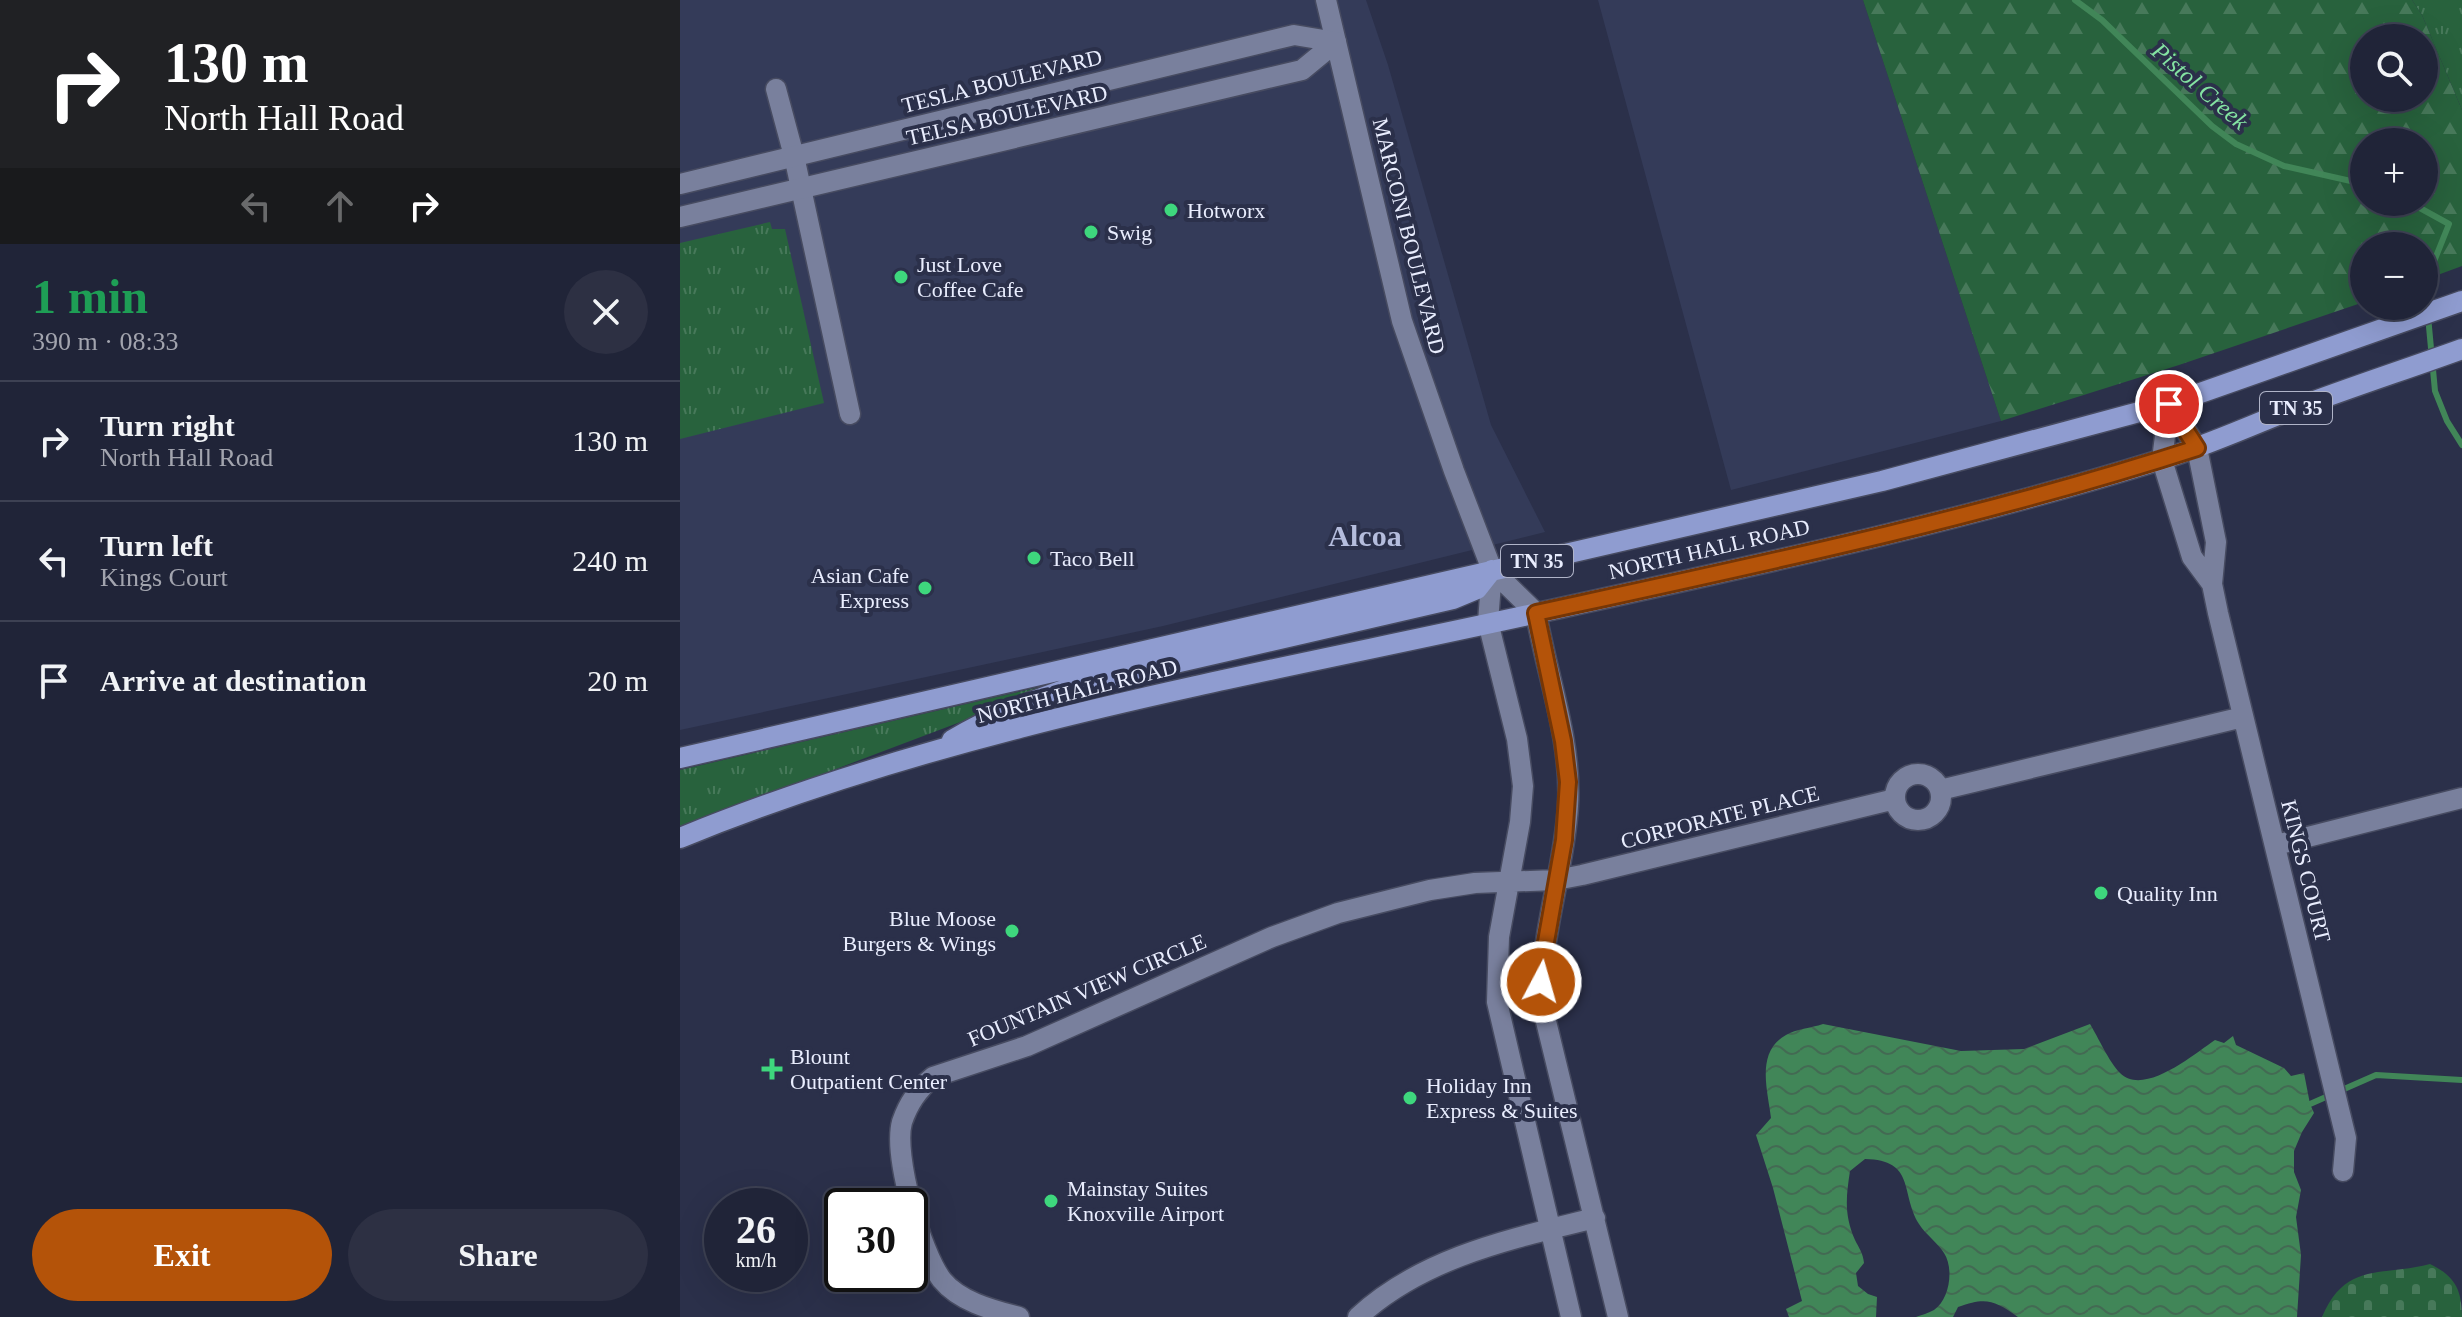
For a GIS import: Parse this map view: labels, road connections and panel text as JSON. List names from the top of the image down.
{
  "streets": {
    "main road": ["TN 35", "NORTH HALL ROAD"],
    "street": [
      "TESLA BOULEVARD",
      "TELSA BOULEVARD",
      "MARCONI BOULEVARD",
      "CORPORATE PLACE",
      "KINGS COURT",
      "FOUNTAIN VIEW CIRCLE"
    ]
  },
  "crossings": [
    ["TESLA BOULEVARD", "TELSA BOULEVARD"],
    ["TESLA BOULEVARD", "MARCONI BOULEVARD"],
    ["TELSA BOULEVARD", "MARCONI BOULEVARD"],
    ["MARCONI BOULEVARD", "NORTH HALL ROAD"],
    ["MARCONI BOULEVARD", "FOUNTAIN VIEW CIRCLE"],
    ["NORTH HALL ROAD", "KINGS COURT"],
    ["CORPORATE PLACE", "FOUNTAIN VIEW CIRCLE"]
  ],
  "districts": ["Alcoa"],
  "water": ["Pistol Creek"],
  "places": {
    "other": [
      "Hotworx",
      "Swig",
      "Just Love Coffee Cafe",
      "Taco Bell",
      "Asian Cafe Express",
      "Quality Inn",
      "Blue Moose Burgers & Wings",
      "Holiday Inn Express & Suites",
      "Mainstay Suites Knoxville Airport"
    ],
    "health": ["Blount Outpatient Center"]
  },
  "page": {
    "turn": ["130 m", "North Hall Road"],
    "map_buttons": ["+", "−"],
    "heading": ["1 min", "390 m · 08:33"],
    "list": [
      {
        "name": "Turn right",
        "note": "North Hall Road",
        "value": "130 m"
      },
      {
        "name": "Turn left",
        "note": "Kings Court",
        "value": "240 m"
      },
      {
        "name": "Arrive at destination",
        "value": "20 m"
      }
    ],
    "speed": "26 km/h",
    "limit": "30",
    "buttons": ["Exit", "Share"]
  }
}
